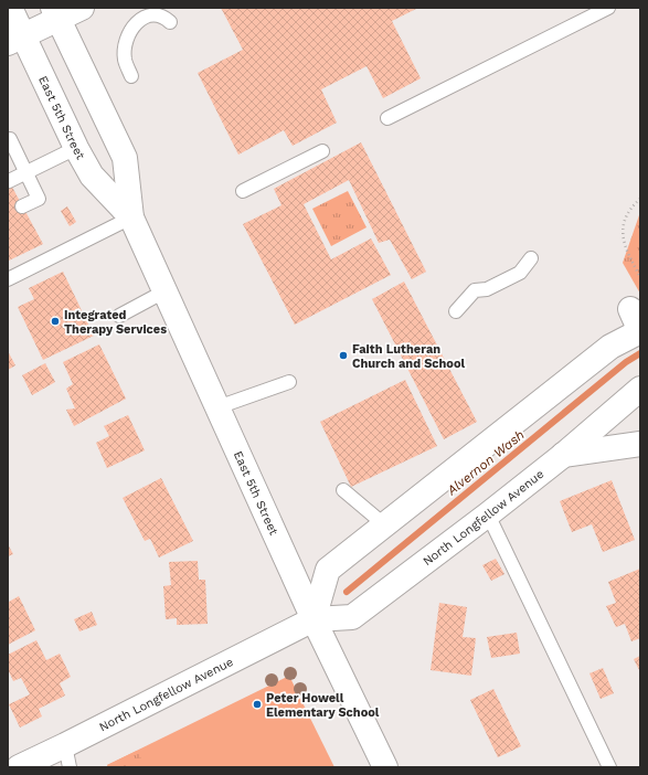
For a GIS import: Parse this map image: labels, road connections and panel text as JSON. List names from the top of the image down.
{
  "streets": {
    "street": ["East 5th Street", "North Longfellow Avenue"]
  },
  "crossings": [
    ["East 5th Street", "North Longfellow Avenue"]
  ],
  "water": ["Alvernon Wash"],
  "places": ["Integrated Therapy Services", "Faith Lutheran Church and School", "Peter Howell Elementary School"]
}
